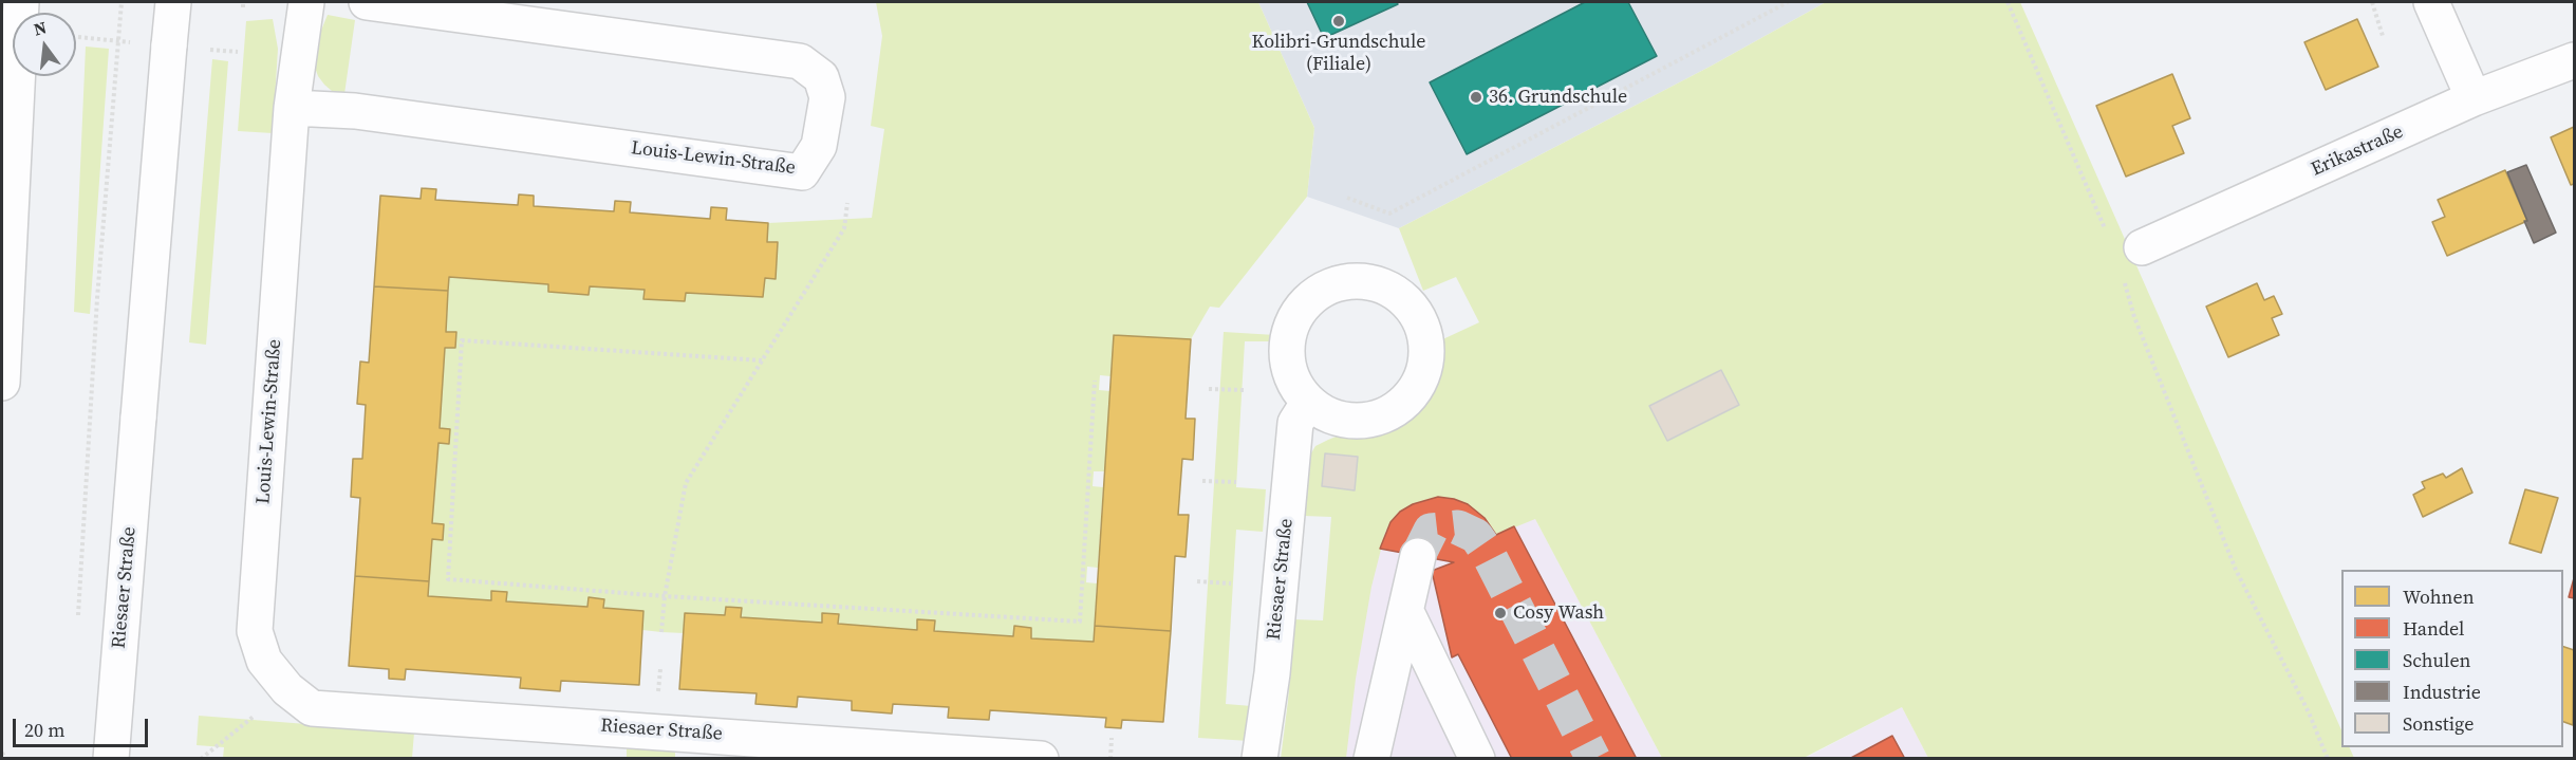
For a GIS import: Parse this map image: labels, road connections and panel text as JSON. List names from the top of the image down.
{
  "streets": {
    "street": ["Erikastraße", "Louis-Lewin-Straße", "Riesaer Straße"]
  },
  "crossings": [
    ["Louis-Lewin-Straße", "Riesaer Straße"]
  ],
  "places": ["Kolibri-Grundschule (Filiale)", "36. Grundschule", "Cosy Wash"],
  "legend": [
    "Wohnen",
    "Handel",
    "Schulen",
    "Industrie",
    "Sonstige"
  ],
  "scale_bar": "20 m",
  "north": "top"
}
